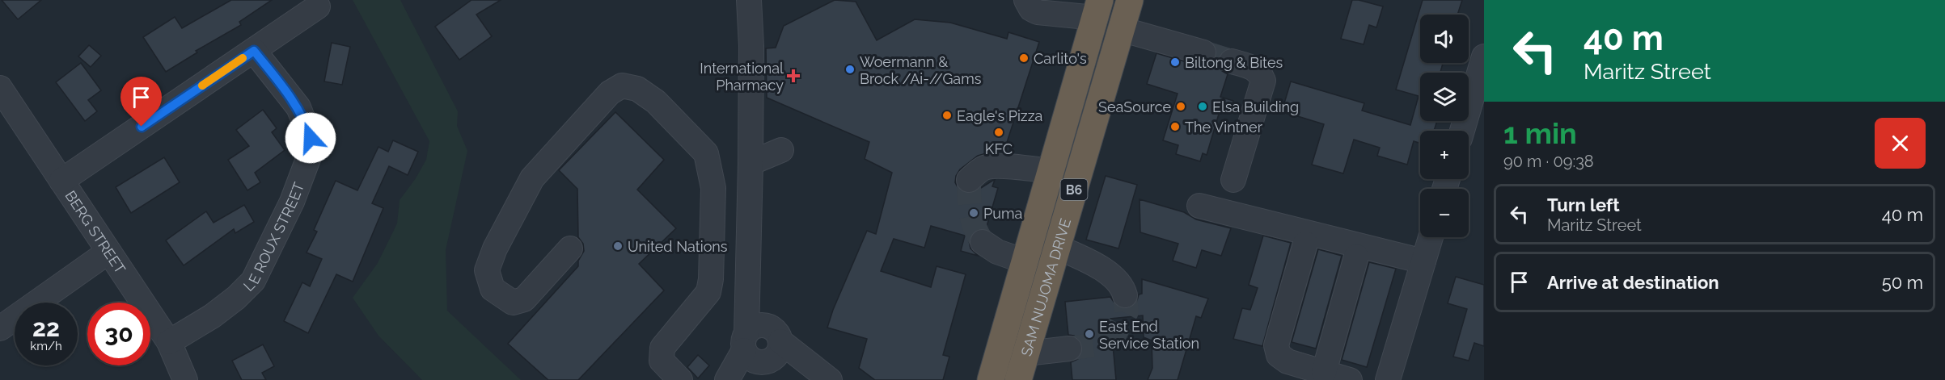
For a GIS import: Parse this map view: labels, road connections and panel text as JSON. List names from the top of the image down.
{
  "streets": {
    "highway": ["B6", "SAM NUJOMA DRIVE"],
    "street": ["BERG STREET", "LE ROUX STREET"]
  },
  "crossings": [
    ["BERG STREET", "LE ROUX STREET"]
  ],
  "places": {
    "other": [
      "Carlito's",
      "Biltong & Bites",
      "Woermann & Brock /Ai-//Gams",
      "SeaSource",
      "Elsa Building",
      "Eagle's Pizza",
      "The Vintner",
      "KFC",
      "Puma",
      "United Nations",
      "East End Service Station"
    ],
    "health": ["International Pharmacy"]
  },
  "page": {
    "turn": ["40 m", "Maritz Street"],
    "map_buttons": ["+", "−"],
    "heading": ["1 min", "90 m · 09:38"],
    "list": [
      {
        "name": "Turn left",
        "note": "Maritz Street",
        "value": "40 m"
      },
      {
        "name": "Arrive at destination",
        "value": "50 m"
      }
    ],
    "speed": "22 km/h",
    "limit": "30"
  }
}
